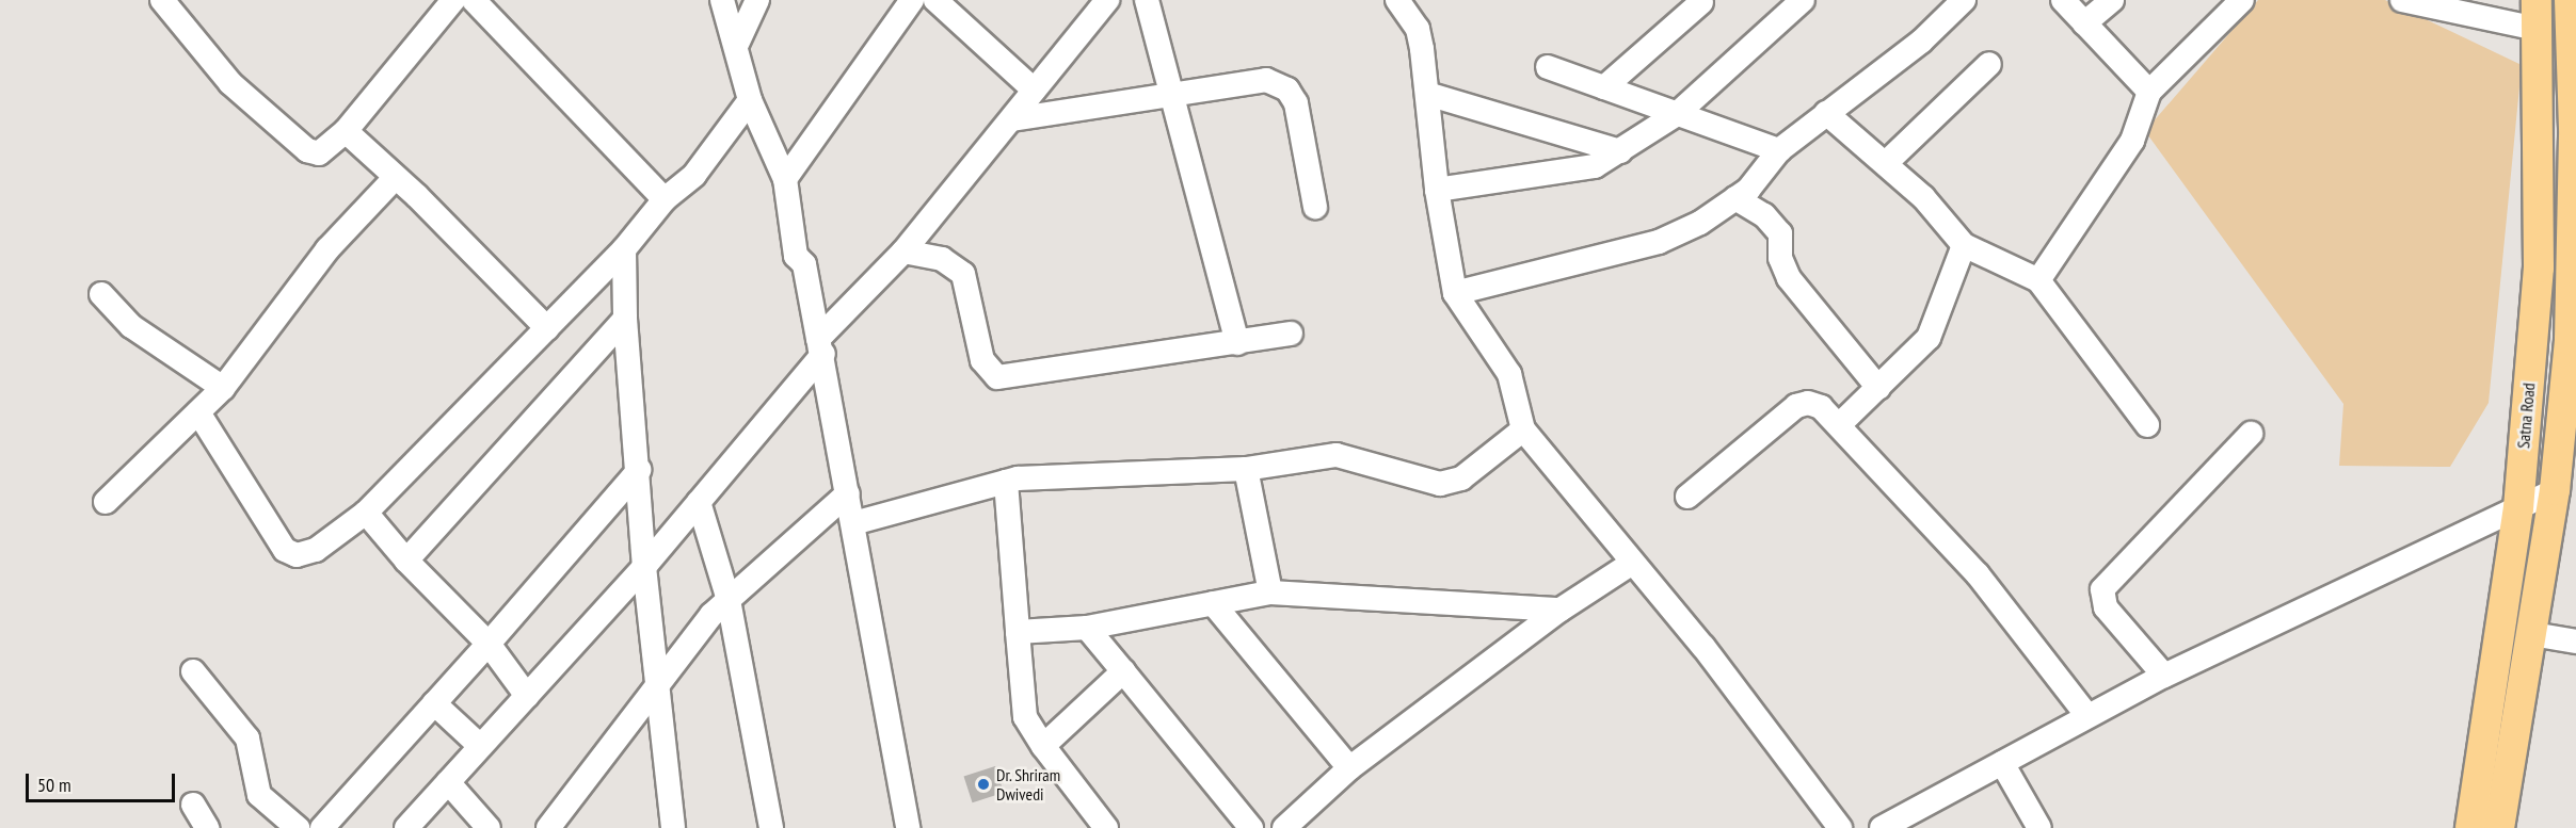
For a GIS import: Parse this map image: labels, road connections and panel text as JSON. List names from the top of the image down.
{
  "streets": {
    "main road": ["Satna Road"]
  },
  "places": ["Dr. Shriram Dwivedi"],
  "scale_bar": "50 m"
}
